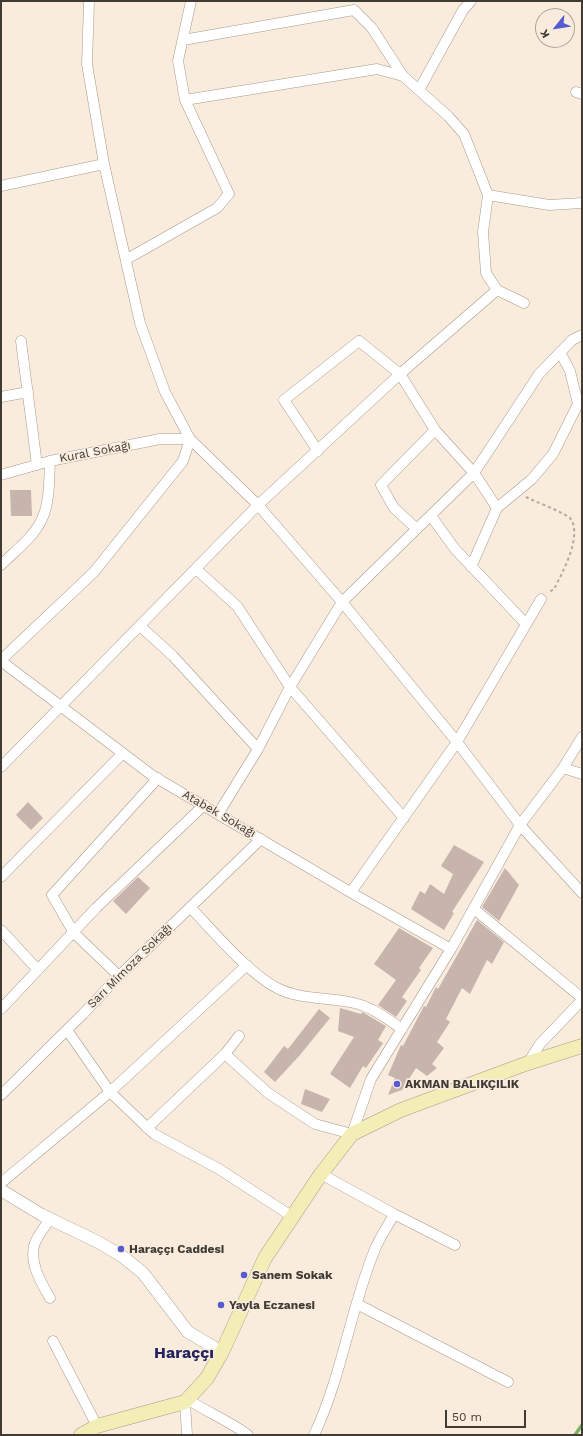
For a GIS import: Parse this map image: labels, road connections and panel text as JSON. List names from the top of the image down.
{
  "streets": {
    "street": ["Kural Sokağı", "Atabek Sokağı", "Sarı Mimoza Sokağı"]
  },
  "crossings": [
    ["Atabek Sokağı", "Sarı Mimoza Sokağı"]
  ],
  "districts": ["Haraççı"],
  "places": [
    "AKMAN BALIKÇILIK",
    "Haraççı Caddesi",
    "Sanem Sokak",
    "Yayla Eczanesi"
  ],
  "scale_bar": "50 m",
  "north": "bottom left"
}
